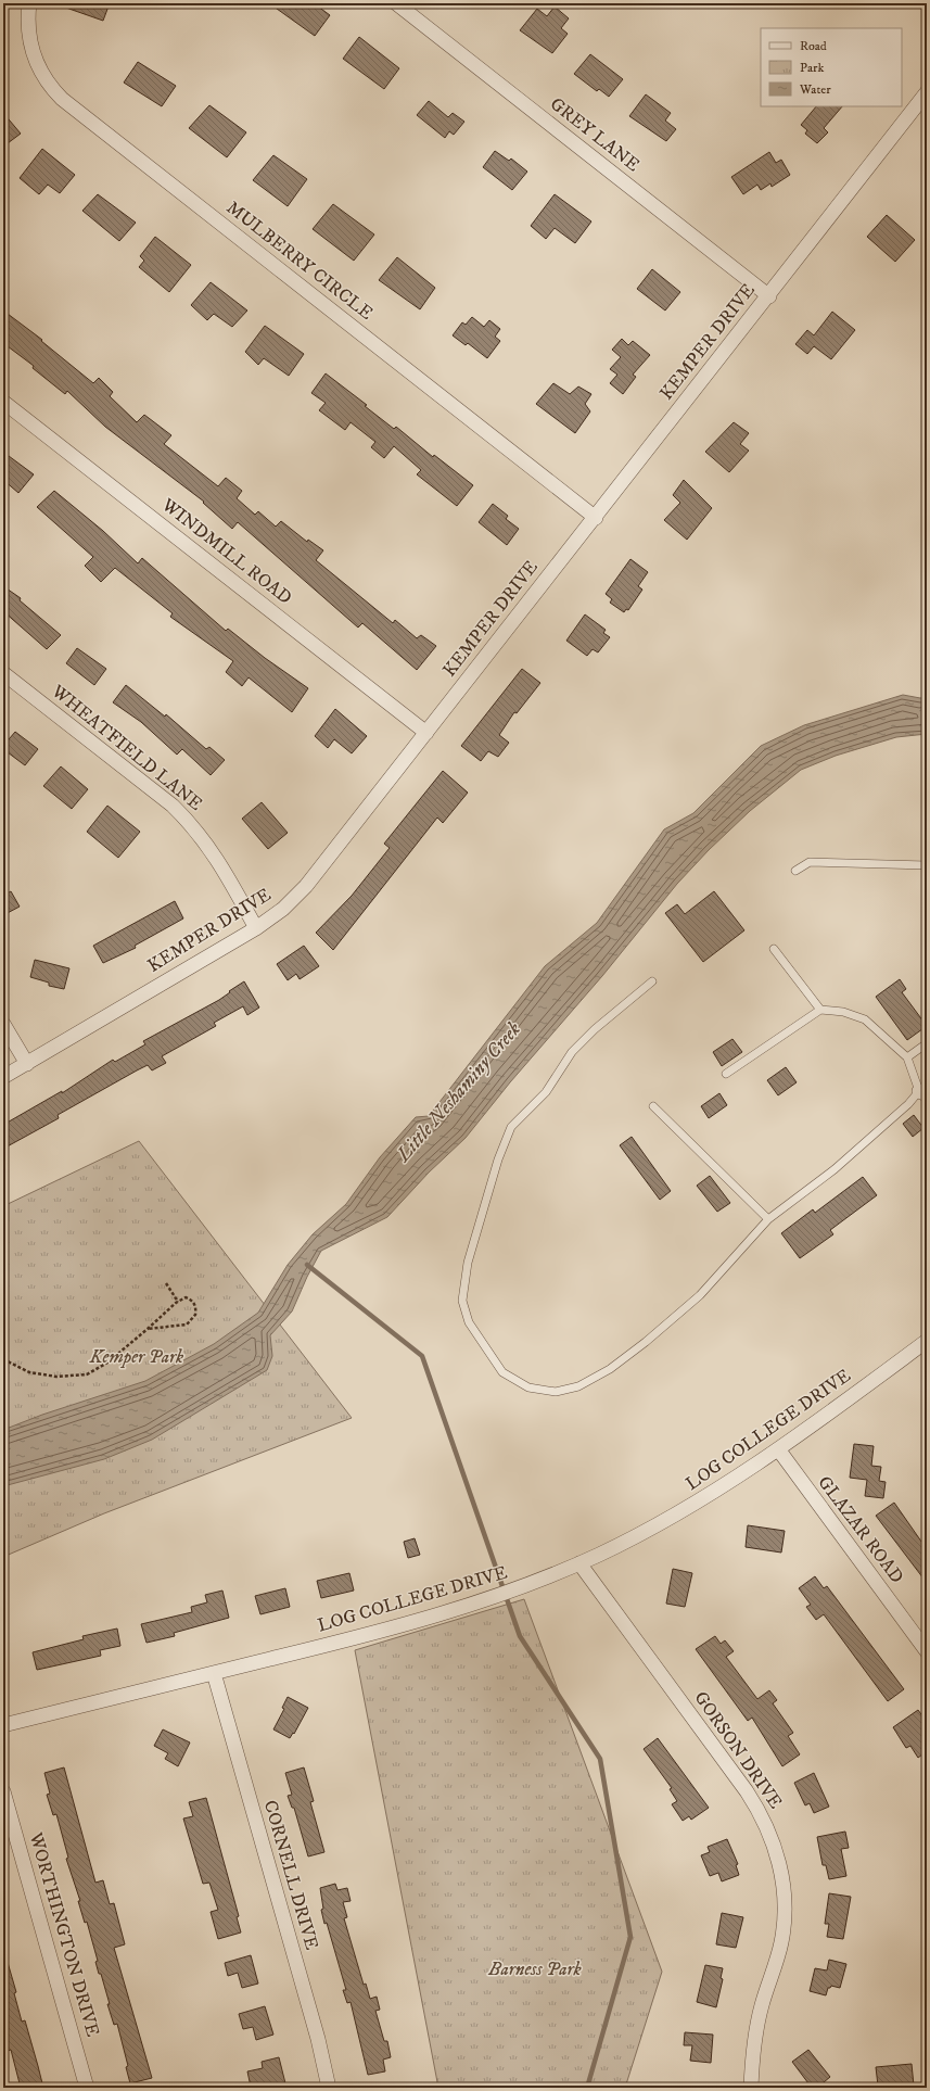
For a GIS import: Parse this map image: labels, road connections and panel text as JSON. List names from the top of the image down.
{
  "streets": {
    "street": [
      "GREY LANE",
      "MULBERRY CIRCLE",
      "KEMPER DRIVE",
      "WINDMILL ROAD",
      "WHEATFIELD LANE",
      "LOG COLLEGE DRIVE",
      "GLAZAR ROAD",
      "GORSON DRIVE",
      "CORNELL DRIVE",
      "WORTHINGTON DRIVE"
    ]
  },
  "crossings": [
    ["GREY LANE", "KEMPER DRIVE"],
    ["MULBERRY CIRCLE", "KEMPER DRIVE"],
    ["KEMPER DRIVE", "WINDMILL ROAD"],
    ["KEMPER DRIVE", "WHEATFIELD LANE"],
    ["LOG COLLEGE DRIVE", "GLAZAR ROAD"],
    ["LOG COLLEGE DRIVE", "GORSON DRIVE"],
    ["LOG COLLEGE DRIVE", "CORNELL DRIVE"]
  ],
  "water": ["Little Neshaminy Creek"],
  "parks": ["Kemper Park", "Barness Park"],
  "legend": ["Road", "Park", "Water"]
}
